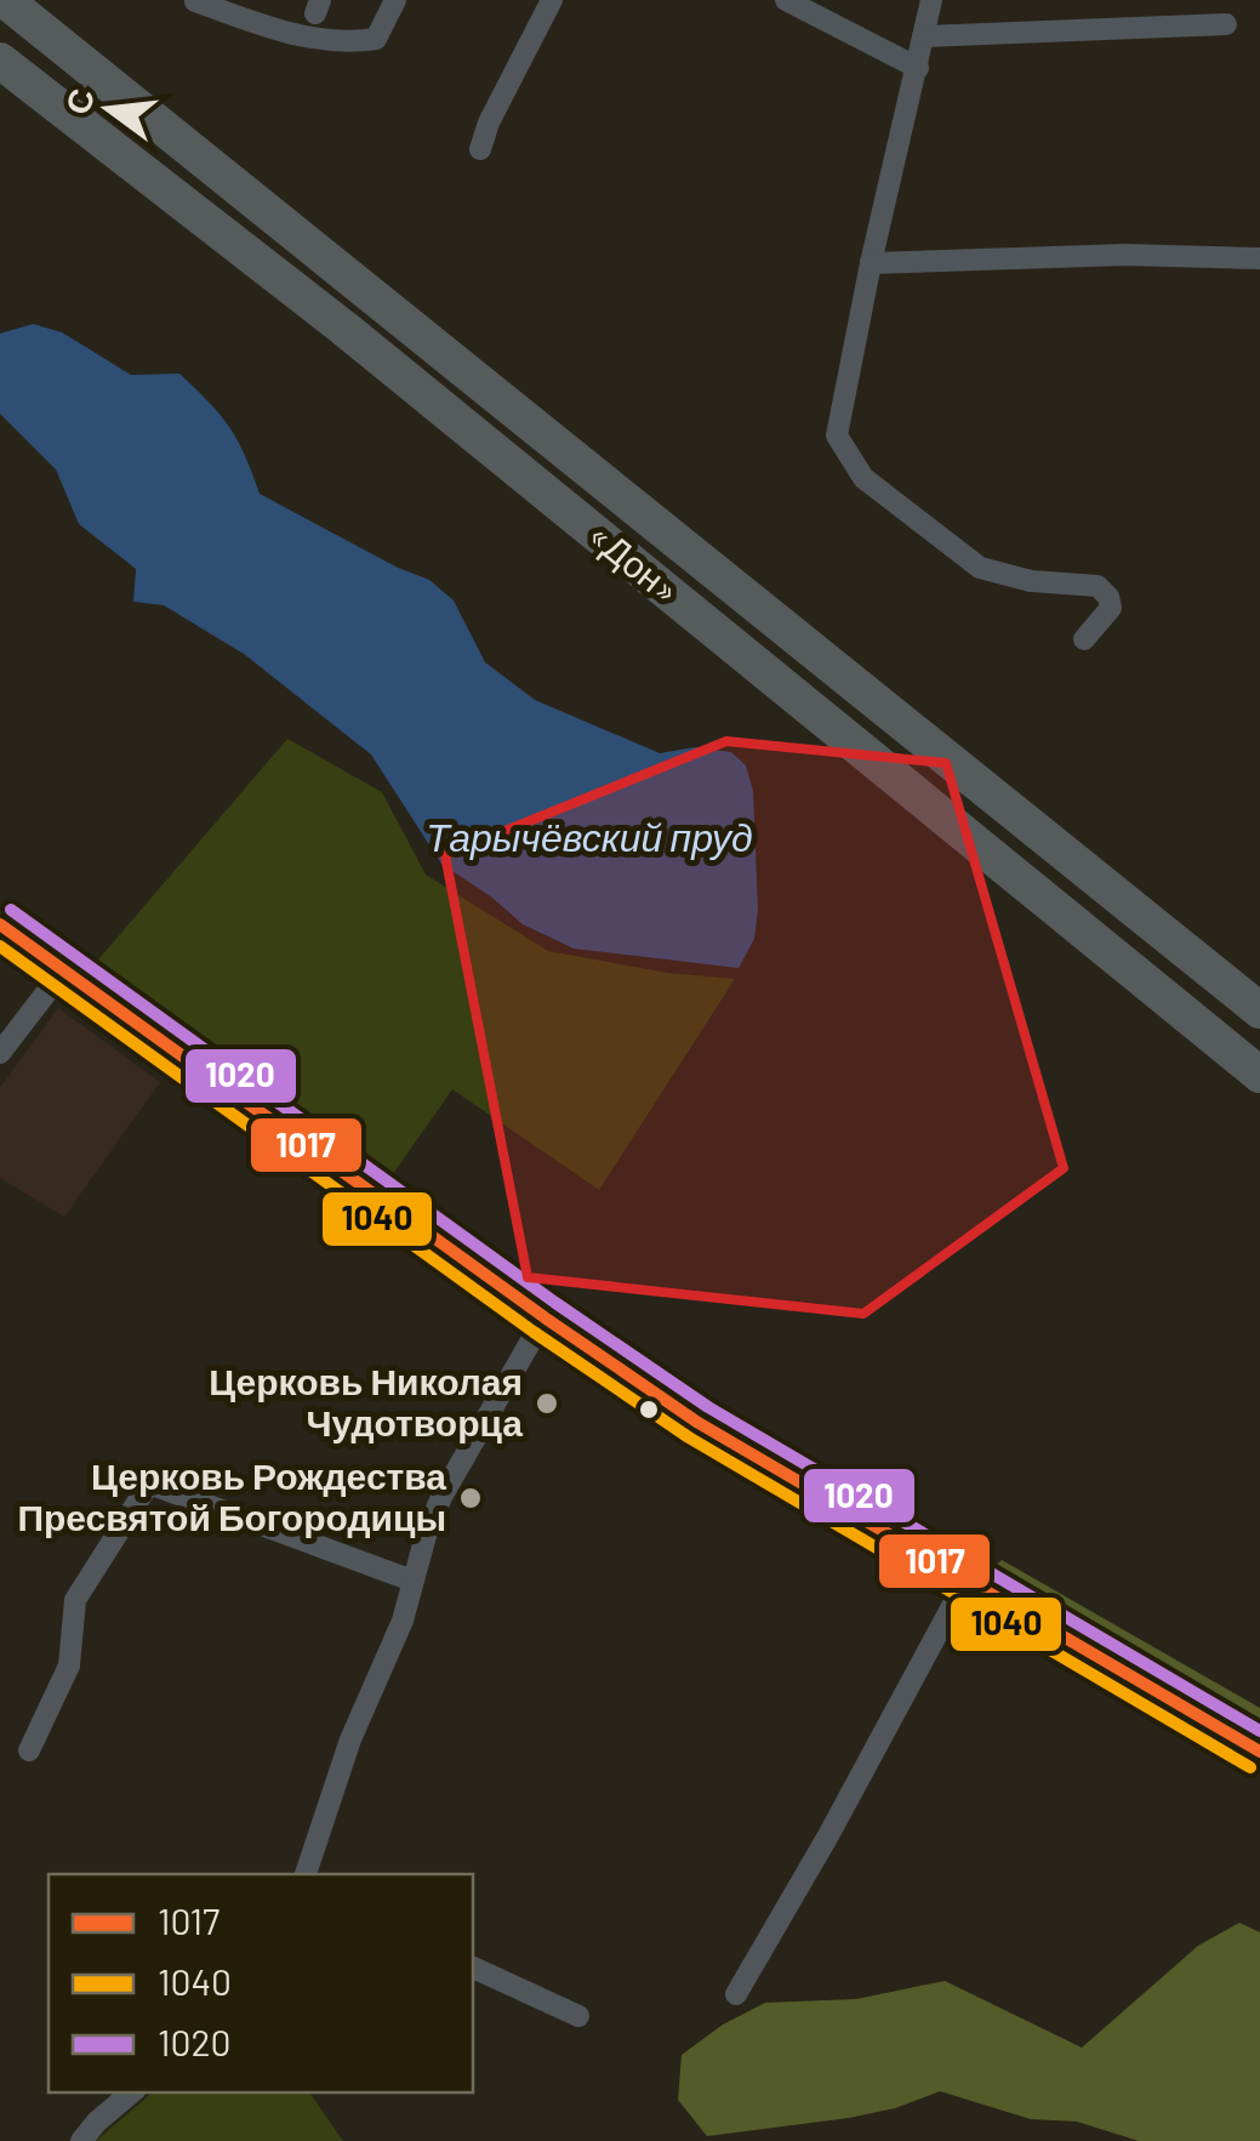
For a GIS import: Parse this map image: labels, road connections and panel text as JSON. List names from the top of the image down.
{
  "streets": {
    "highway": ["«Дон»"]
  },
  "water": ["Тарычёвский пруд"],
  "places": ["Церковь Николая Чудотворца", "Церковь Рождества Пресвятой Богородицы"],
  "lines": ["transit line 1020", "transit line 1017", "transit line 1040"],
  "legend": ["1017", "1040", "1020"],
  "north": "left"
}
